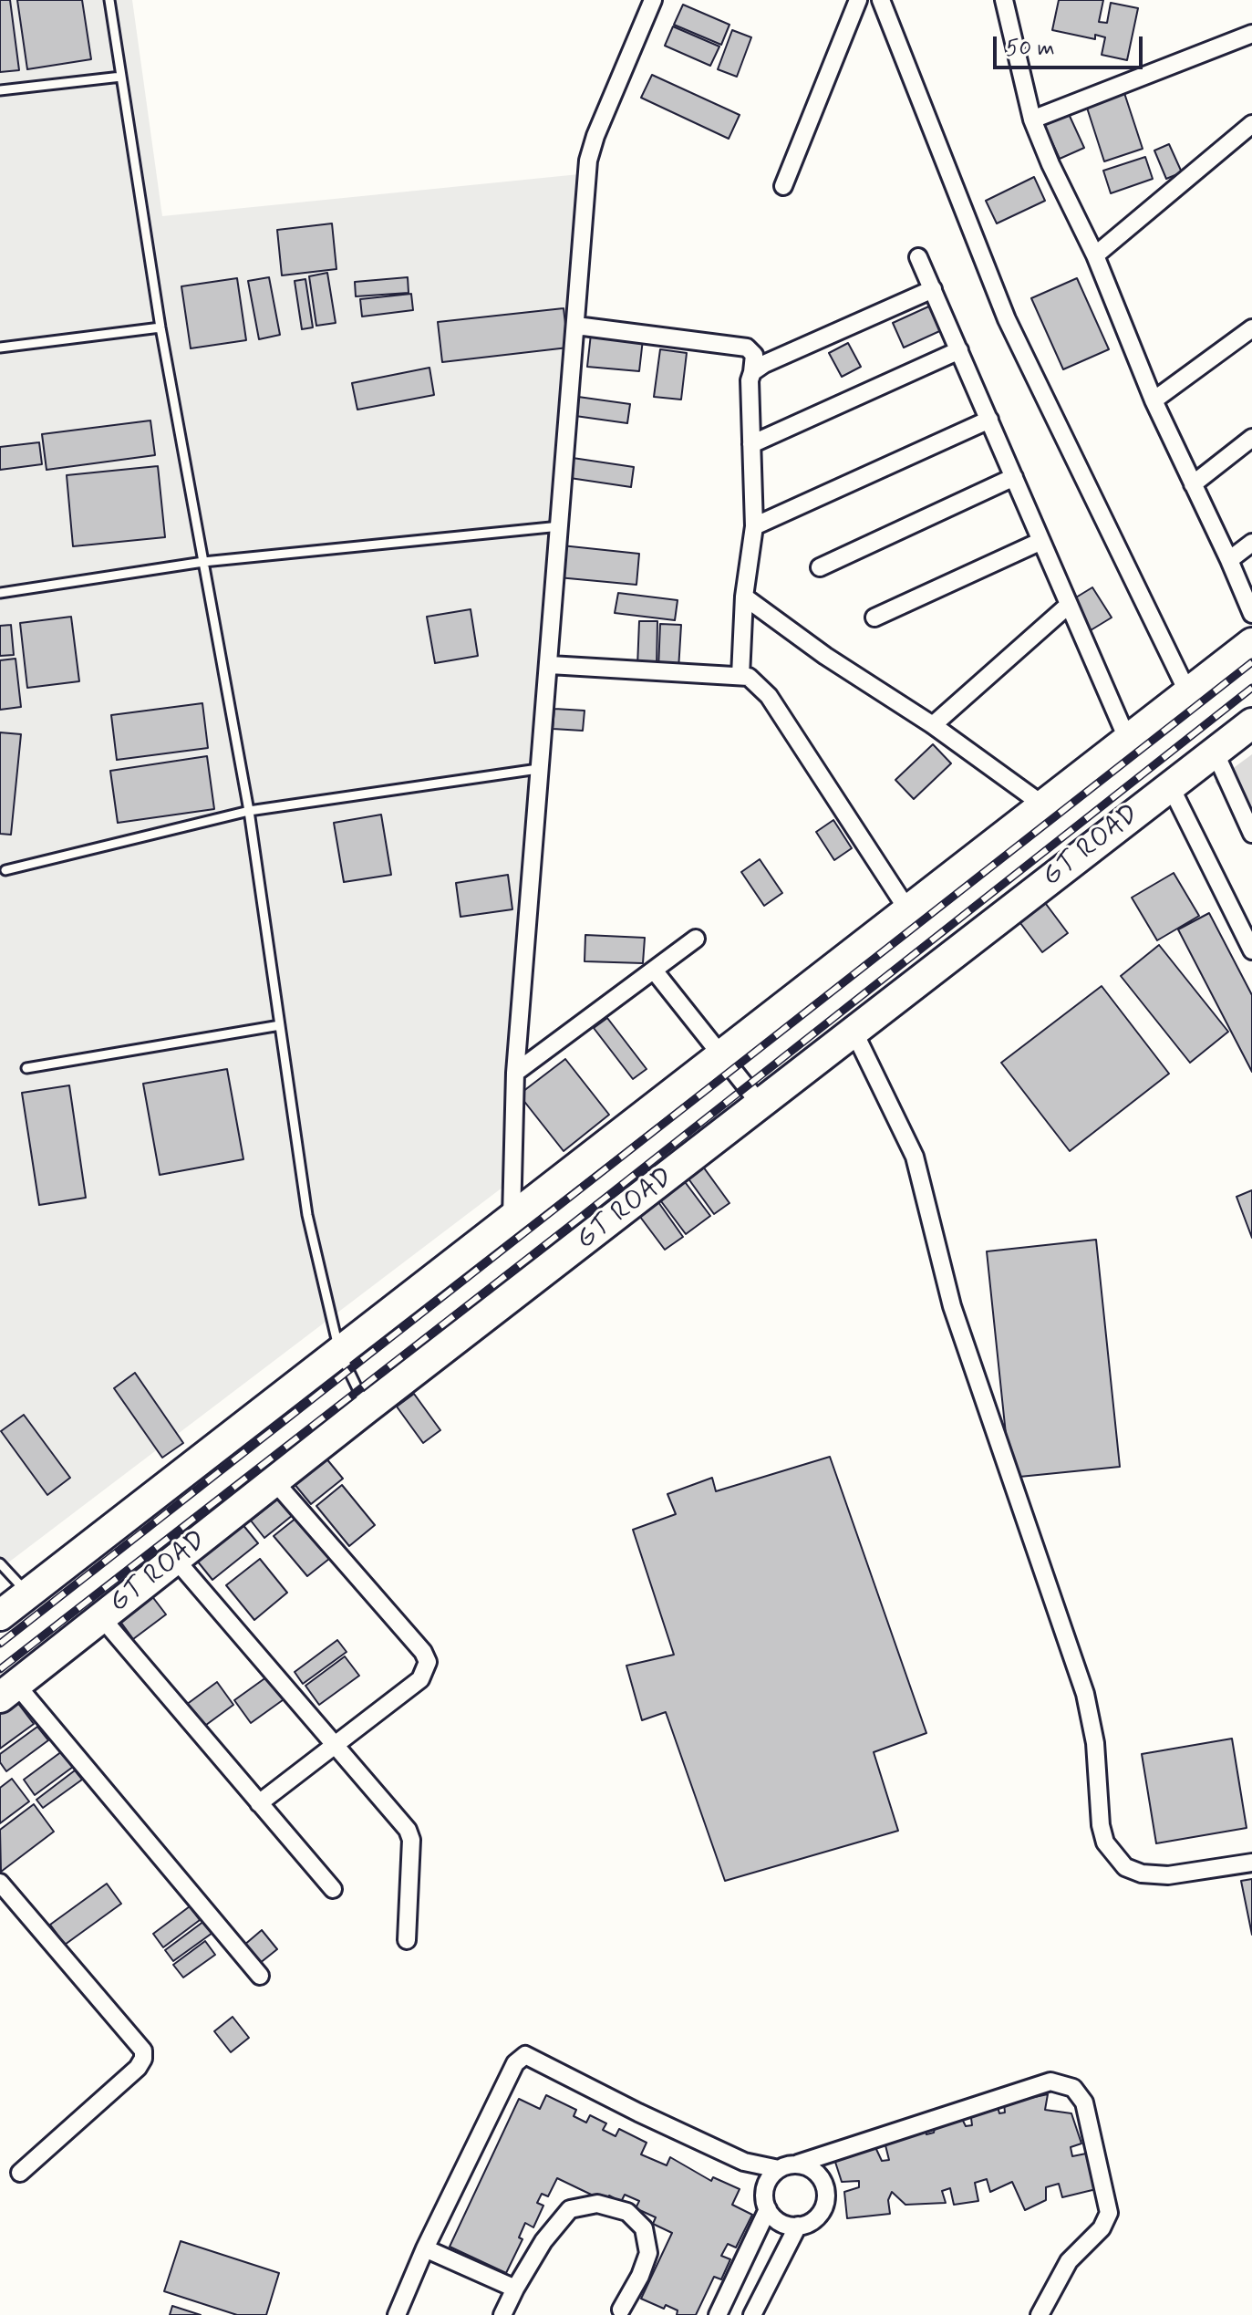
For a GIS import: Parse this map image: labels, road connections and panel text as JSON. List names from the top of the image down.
{
  "streets": {
    "highway": ["GT ROAD"]
  },
  "scale_bar": "50 m"
}
